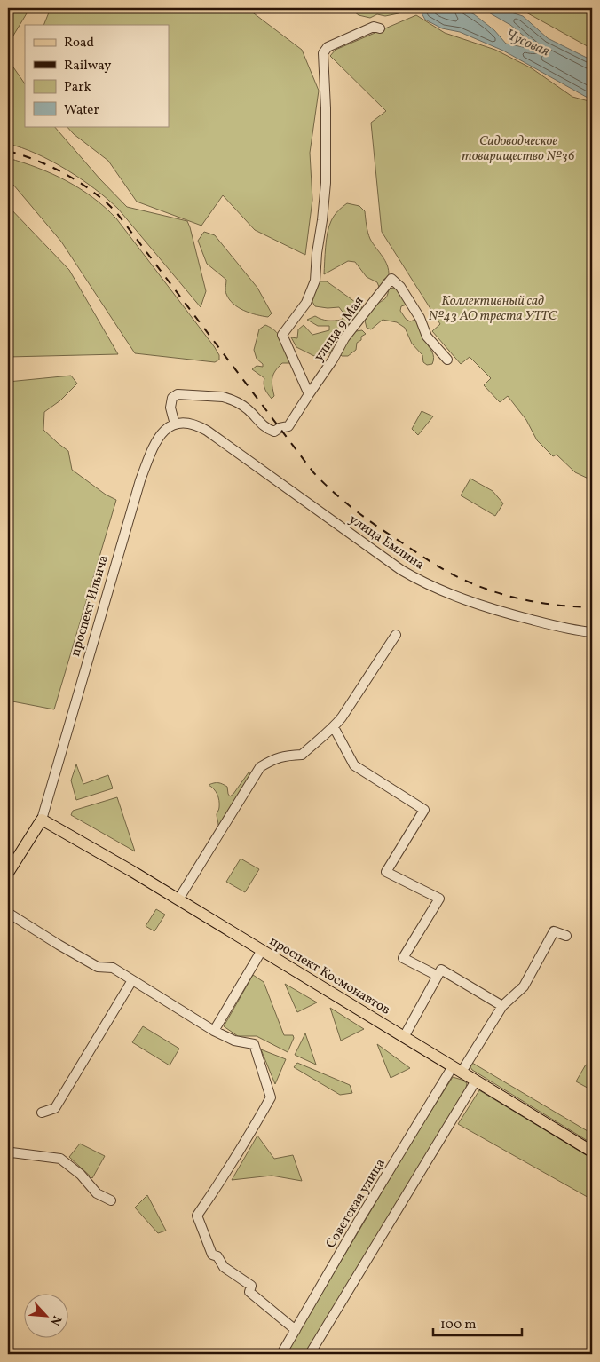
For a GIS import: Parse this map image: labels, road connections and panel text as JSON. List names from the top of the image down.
{
  "streets": {
    "main road": ["проспект Ильича", "проспект Космонавтов"],
    "street": ["улица 9 Мая", "улица Емлина", "Советская улица"]
  },
  "crossings": [
    ["улица 9 Мая", "улица Емлина"],
    ["улица 9 Мая", "проспект Ильича"],
    ["улица Емлина", "проспект Ильича"],
    ["проспект Ильича", "проспект Космонавтов"],
    ["проспект Космонавтов", "Советская улица"]
  ],
  "water": ["Чусовая"],
  "parks": ["Садоводческое товарищество №36", "Коллективный сад №43 АО треста УТТС"],
  "legend": [
    "Road",
    "Railway",
    "Park",
    "Water"
  ],
  "scale_bar": "100 m",
  "north": "bottom right"
}
